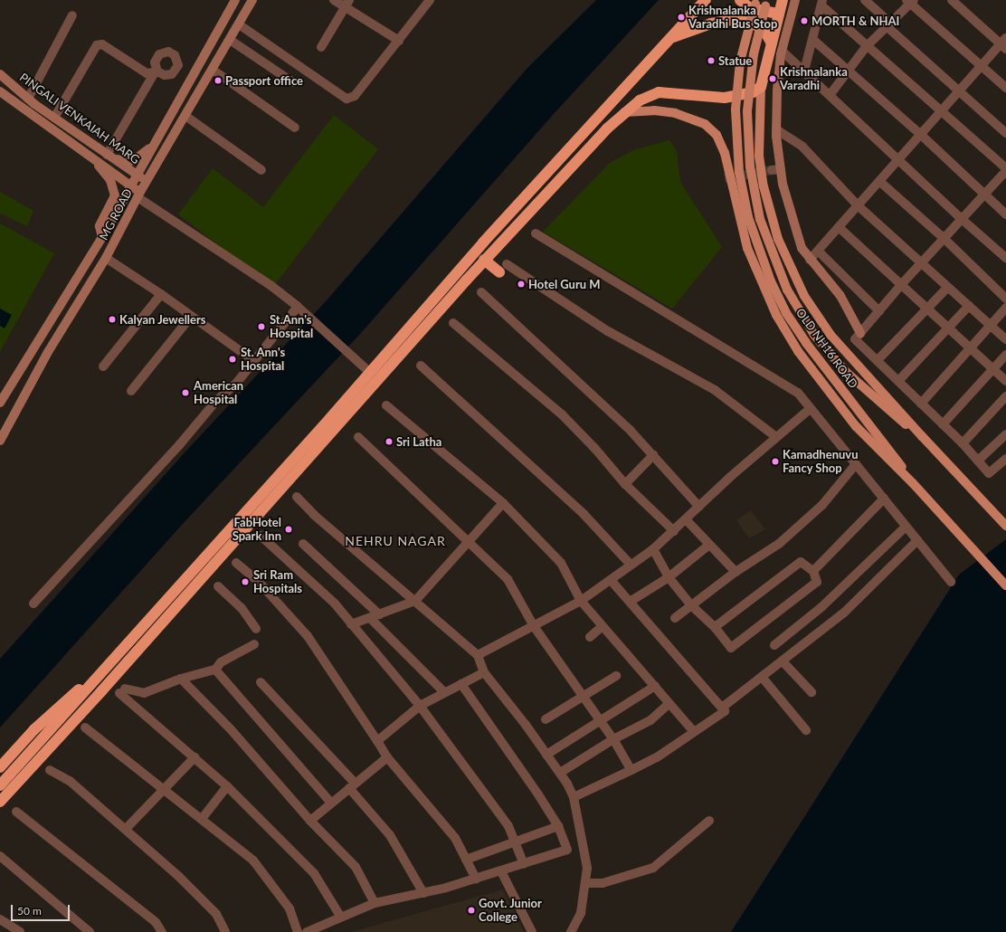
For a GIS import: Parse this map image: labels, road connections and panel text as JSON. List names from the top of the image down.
{
  "streets": {
    "main road": ["PINGALI VENKAIAH MARG", "MG ROAD", "OLD NH16 ROAD"]
  },
  "crossings": [
    ["PINGALI VENKAIAH MARG", "MG ROAD"]
  ],
  "districts": ["NEHRU NAGAR"],
  "places": [
    "Krishnalanka Varadhi Bus Stop",
    "MORTH & NHAI",
    "Statue",
    "Krishnalanka Varadhi",
    "Passport office",
    "Hotel Guru M",
    "Kalyan Jewellers",
    "St.Ann's Hospital",
    "St. Ann's Hospital",
    "American Hospital",
    "Sri Latha",
    "Kamadhenuvu Fancy Shop",
    "FabHotel Spark Inn",
    "Sri Ram Hospitals",
    "Govt. Junior College"
  ],
  "scale_bar": "50 m"
}
